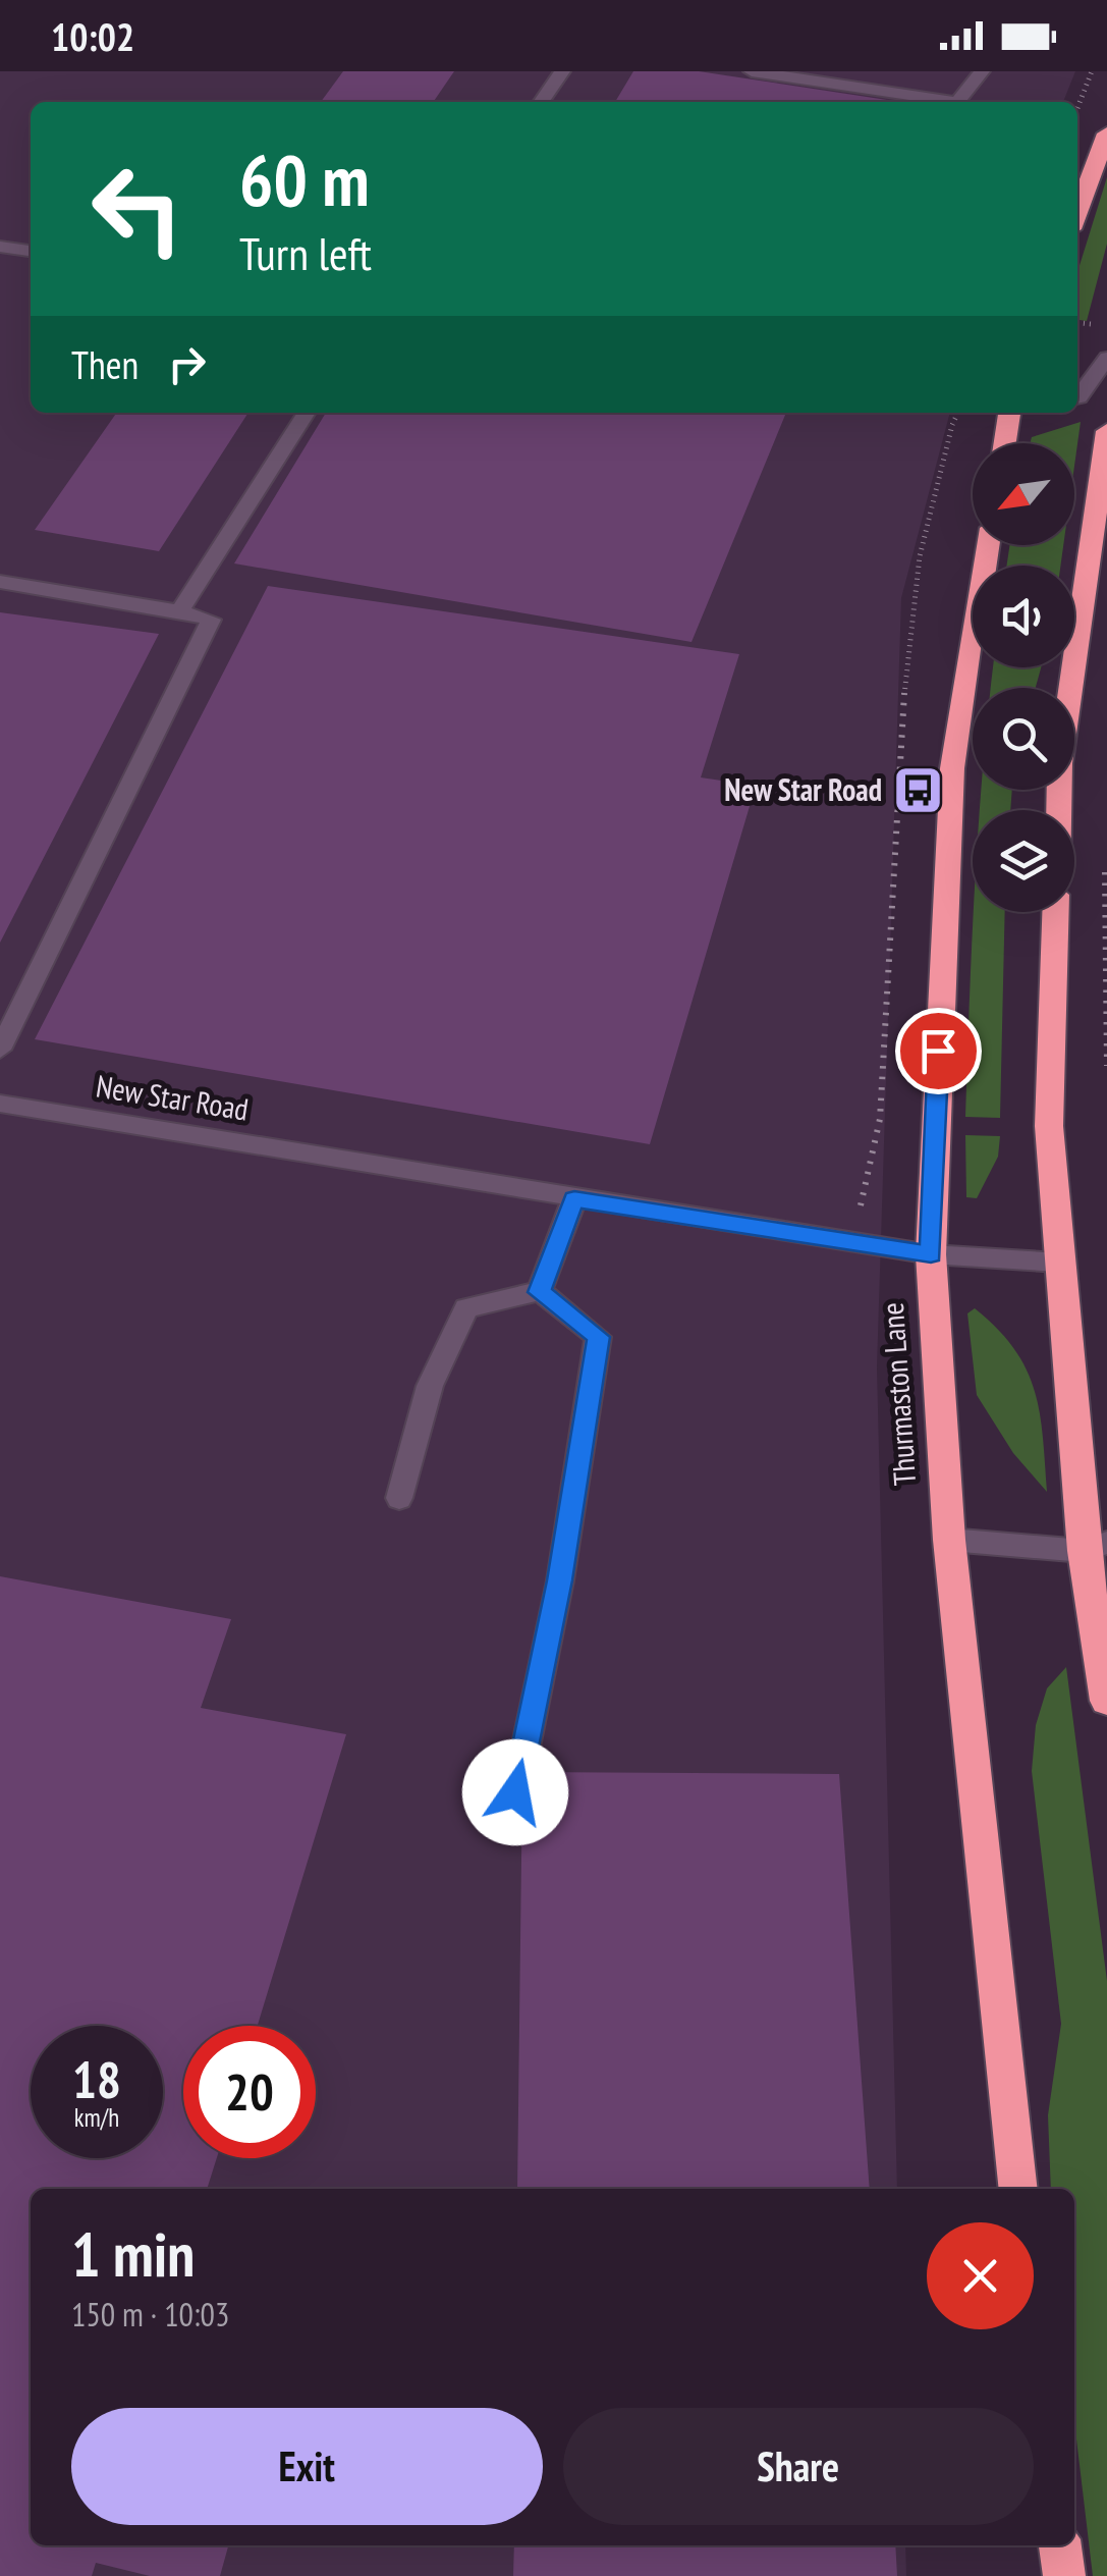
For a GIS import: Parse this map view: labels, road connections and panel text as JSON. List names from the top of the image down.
{
  "streets": {
    "highway": ["Thurmaston Lane"],
    "street": ["New Star Road"]
  },
  "crossings": [
    ["New Star Road", "Thurmaston Lane"]
  ],
  "places": {
    "bus stop": ["New Star Road"]
  },
  "north": "bottom left",
  "page": {
    "status": "10:02",
    "turn": ["60 m", "Turn left"],
    "then": "Then",
    "speed": "18 km/h",
    "limit": "20",
    "heading": ["1 min", "150 m · 10:03"],
    "buttons": ["Exit", "Share"]
  }
}
